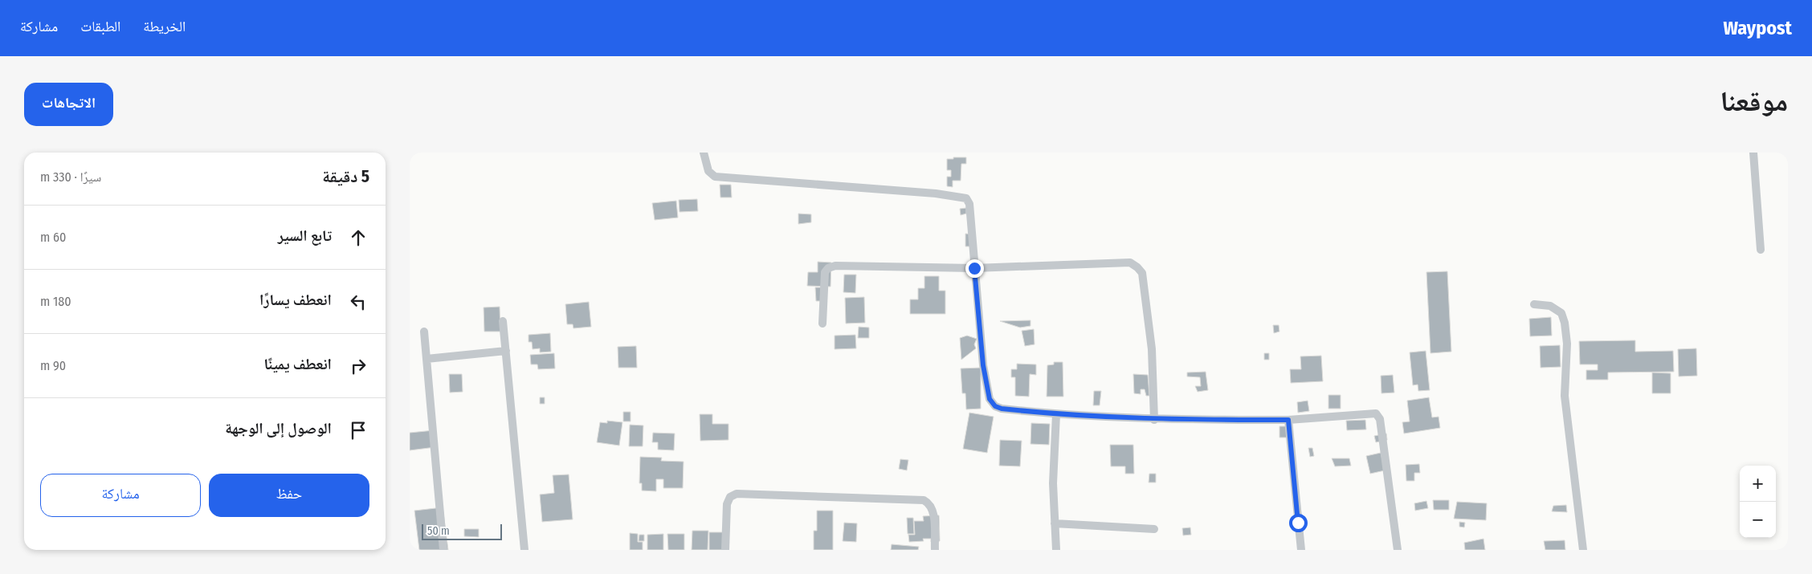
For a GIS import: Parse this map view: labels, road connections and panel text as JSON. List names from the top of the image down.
{
  "scale_bar": "50 m",
  "page": {
    "header": "Waypost",
    "nav": ["الخريطة", "الطبقات", "مشاركة"],
    "title": "موقعنا",
    "buttons": [
      "الاتجاهات",
      ["حفظ", "مشاركة"]
    ],
    "heading": ["5 دقيقة", "سيرًا · 330 m"],
    "list": [
      ["تابع السير", "60 m"],
      ["انعطف يسارًا", "180 m"],
      ["انعطف يمينًا", "90 m"],
      "الوصول إلى الوجهة"
    ],
    "map_buttons": ["+", "−"],
    "scale": "50 m"
  }
}
